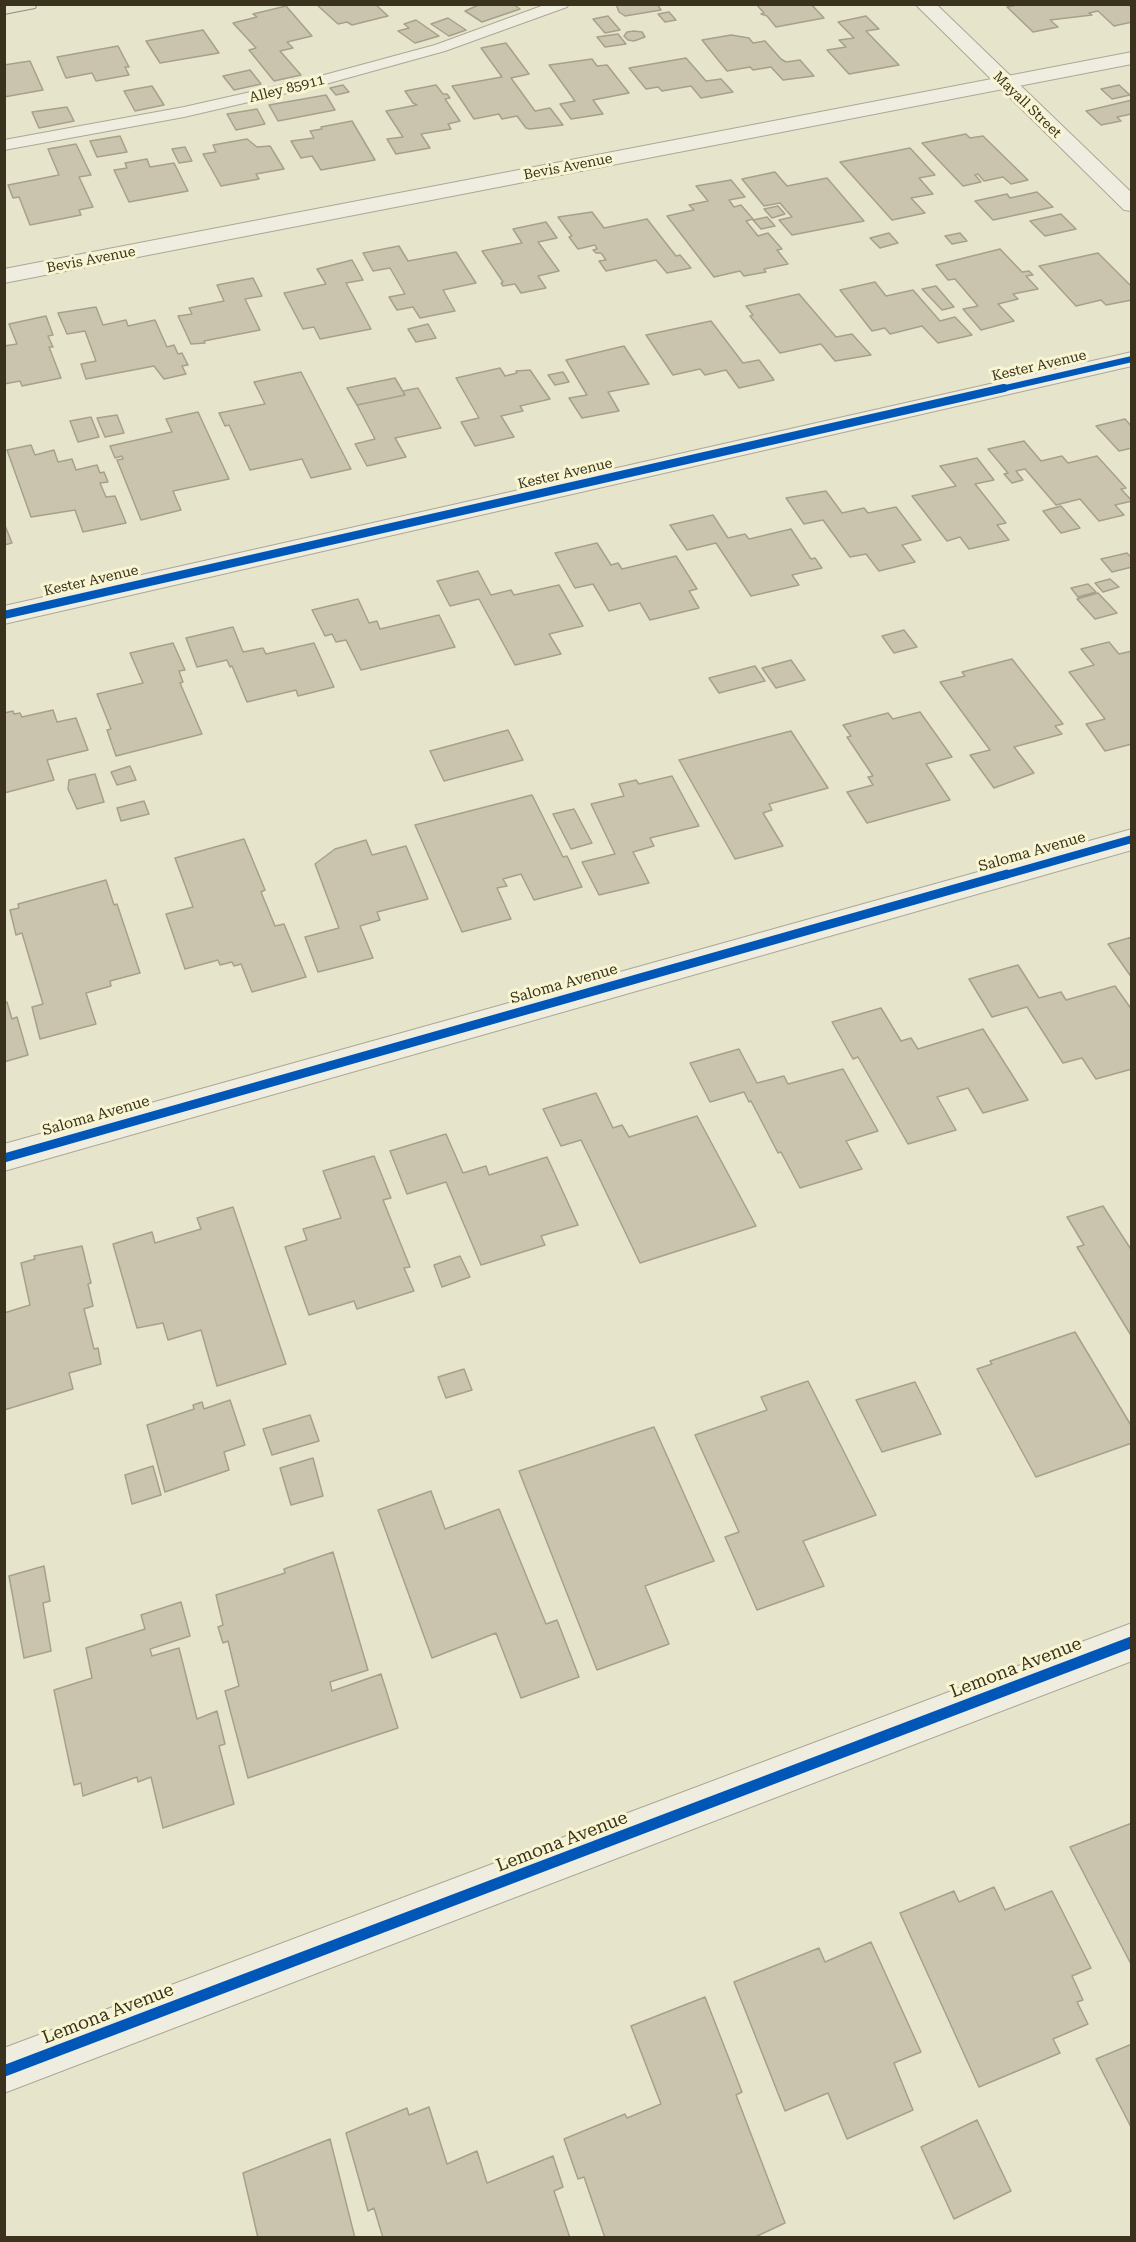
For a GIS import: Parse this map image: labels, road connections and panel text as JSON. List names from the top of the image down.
{
  "streets": {
    "street": [
      "Mayall Street",
      "Bevis Avenue",
      "Kester Avenue",
      "Saloma Avenue",
      "Lemona Avenue"
    ],
    "lane": ["Alley 85911"]
  },
  "crossings": [
    ["Mayall Street", "Bevis Avenue"]
  ]
}
